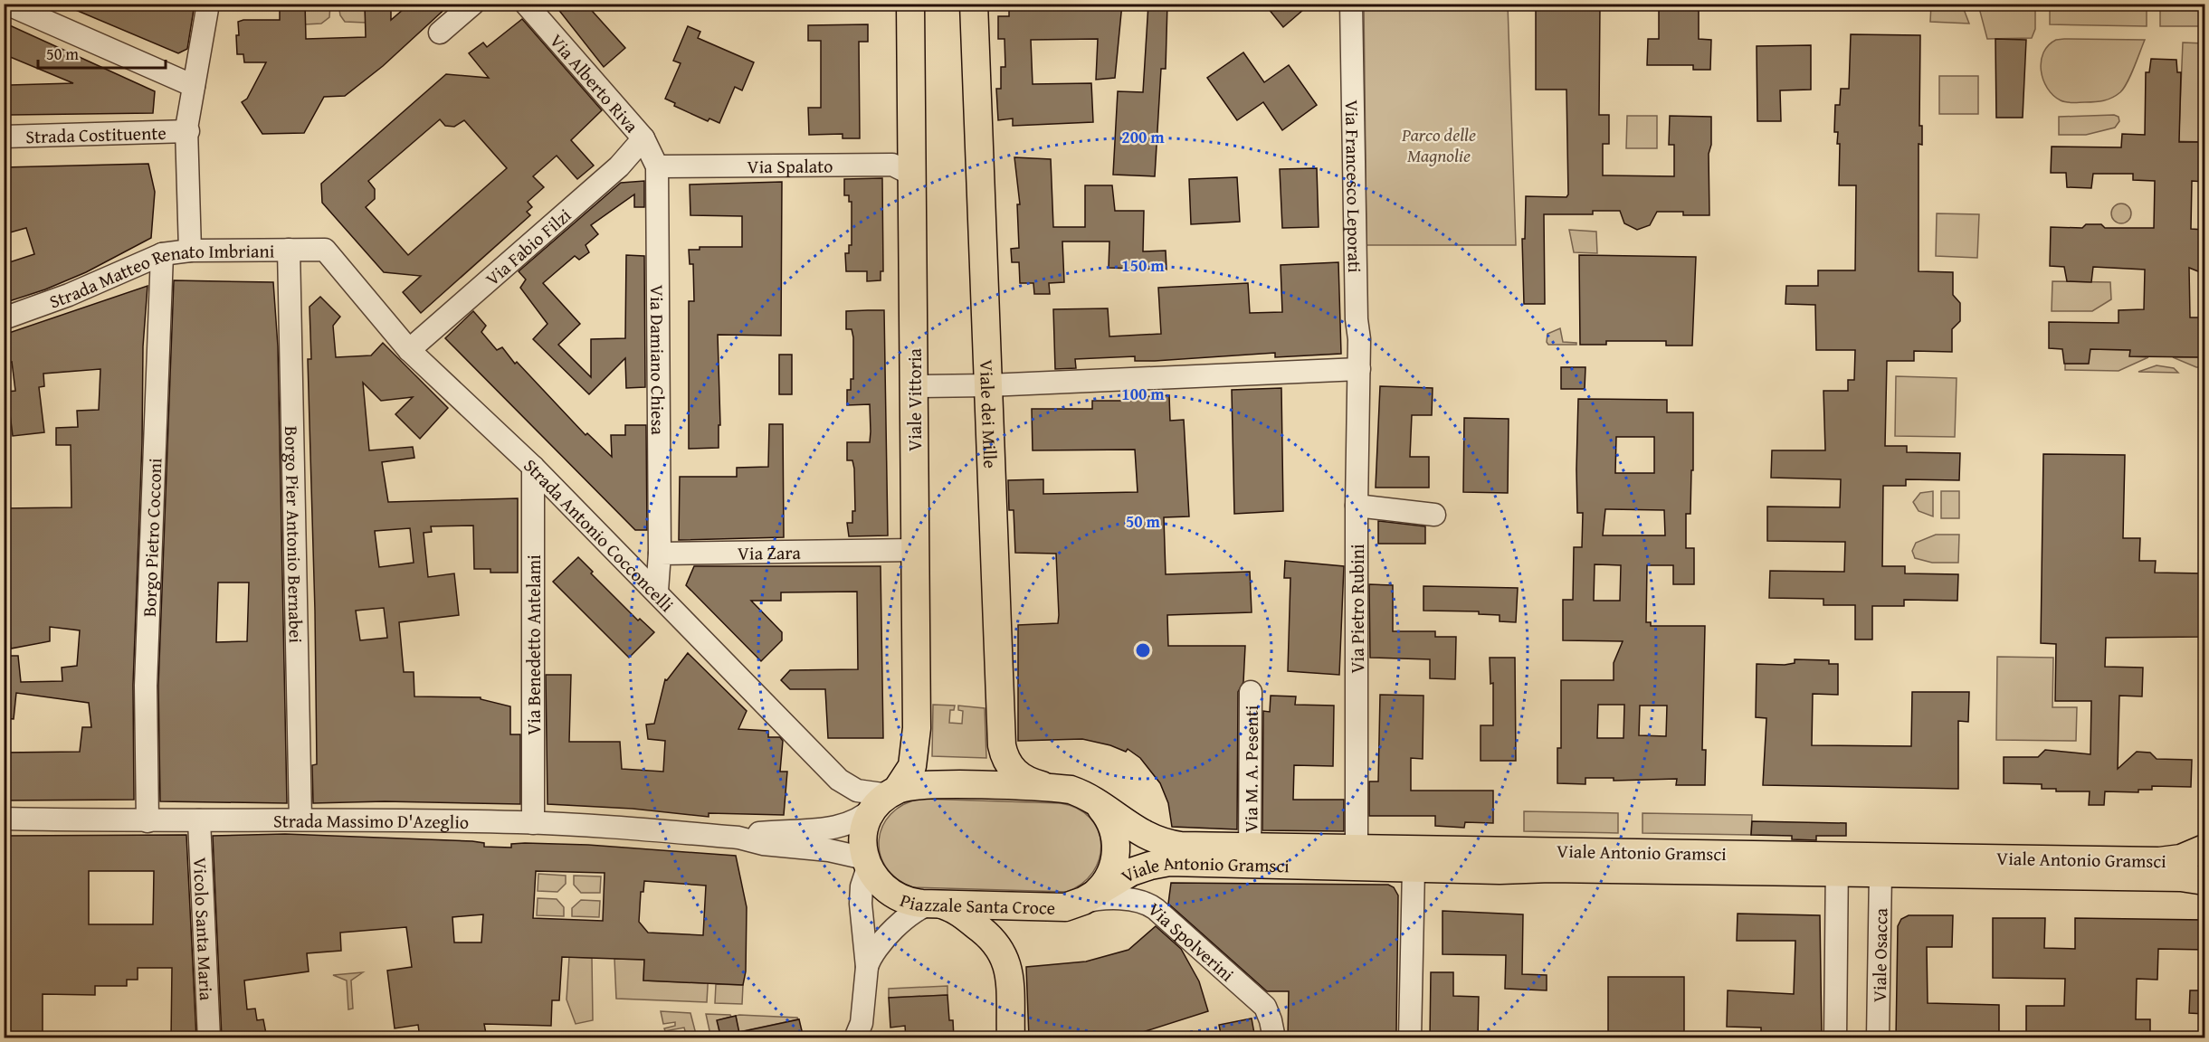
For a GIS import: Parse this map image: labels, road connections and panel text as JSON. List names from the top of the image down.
{
  "streets": {
    "main road": [
      "Viale Vittoria",
      "Viale dei Mille",
      "Viale Antonio Gramsci",
      "Piazzale Santa Croce"
    ],
    "street": [
      "Via Alberto Riva",
      "Strada Costituente",
      "Via Spalato",
      "Via Francesco Leporati",
      "Via Fabio Filzi",
      "Strada Matteo Renato Imbriani",
      "Via Damiano Chiesa",
      "Strada Antonio Cocconcelli",
      "Borgo Pier Antonio Bernabei",
      "Borgo Pietro Cocconi",
      "Via Zara",
      "Via Pietro Rubini",
      "Via Benedetto Antelami",
      "Via M. A. Pesenti",
      "Strada Massimo D'Azeglio",
      "Vicolo Santa Maria",
      "Via Spolverini",
      "Viale Osacca"
    ]
  },
  "crossings": [
    ["Via Alberto Riva", "Via Spalato"],
    ["Via Alberto Riva", "Via Fabio Filzi"],
    ["Via Alberto Riva", "Via Damiano Chiesa"],
    ["Via Spalato", "Via Damiano Chiesa"],
    ["Via Spalato", "Viale Vittoria"],
    ["Via Francesco Leporati", "Via Pietro Rubini"],
    ["Via Fabio Filzi", "Strada Antonio Cocconcelli"],
    ["Strada Matteo Renato Imbriani", "Strada Antonio Cocconcelli"],
    ["Strada Matteo Renato Imbriani", "Borgo Pier Antonio Bernabei"],
    ["Strada Matteo Renato Imbriani", "Borgo Pietro Cocconi"],
    ["Via Damiano Chiesa", "Via Zara"],
    ["Viale Vittoria", "Strada Antonio Cocconcelli"],
    ["Viale Vittoria", "Via Zara"],
    ["Viale Vittoria", "Piazzale Santa Croce"],
    ["Strada Antonio Cocconcelli", "Via Benedetto Antelami"],
    ["Borgo Pier Antonio Bernabei", "Strada Massimo D'Azeglio"],
    ["Borgo Pietro Cocconi", "Strada Massimo D'Azeglio"],
    ["Via Pietro Rubini", "Viale Antonio Gramsci"],
    ["Via Benedetto Antelami", "Strada Massimo D'Azeglio"],
    ["Via M. A. Pesenti", "Viale Antonio Gramsci"],
    ["Strada Massimo D'Azeglio", "Vicolo Santa Maria"],
    ["Viale Antonio Gramsci", "Piazzale Santa Croce"],
    ["Viale Antonio Gramsci", "Via Spolverini"],
    ["Viale Antonio Gramsci", "Viale Osacca"],
    ["Piazzale Santa Croce", "Via Spolverini"]
  ],
  "parks": ["Parco delle Magnolie"],
  "scale_bar": "50 m",
  "rings": [
    "200 m",
    "150 m",
    "100 m",
    "50 m"
  ]
}
